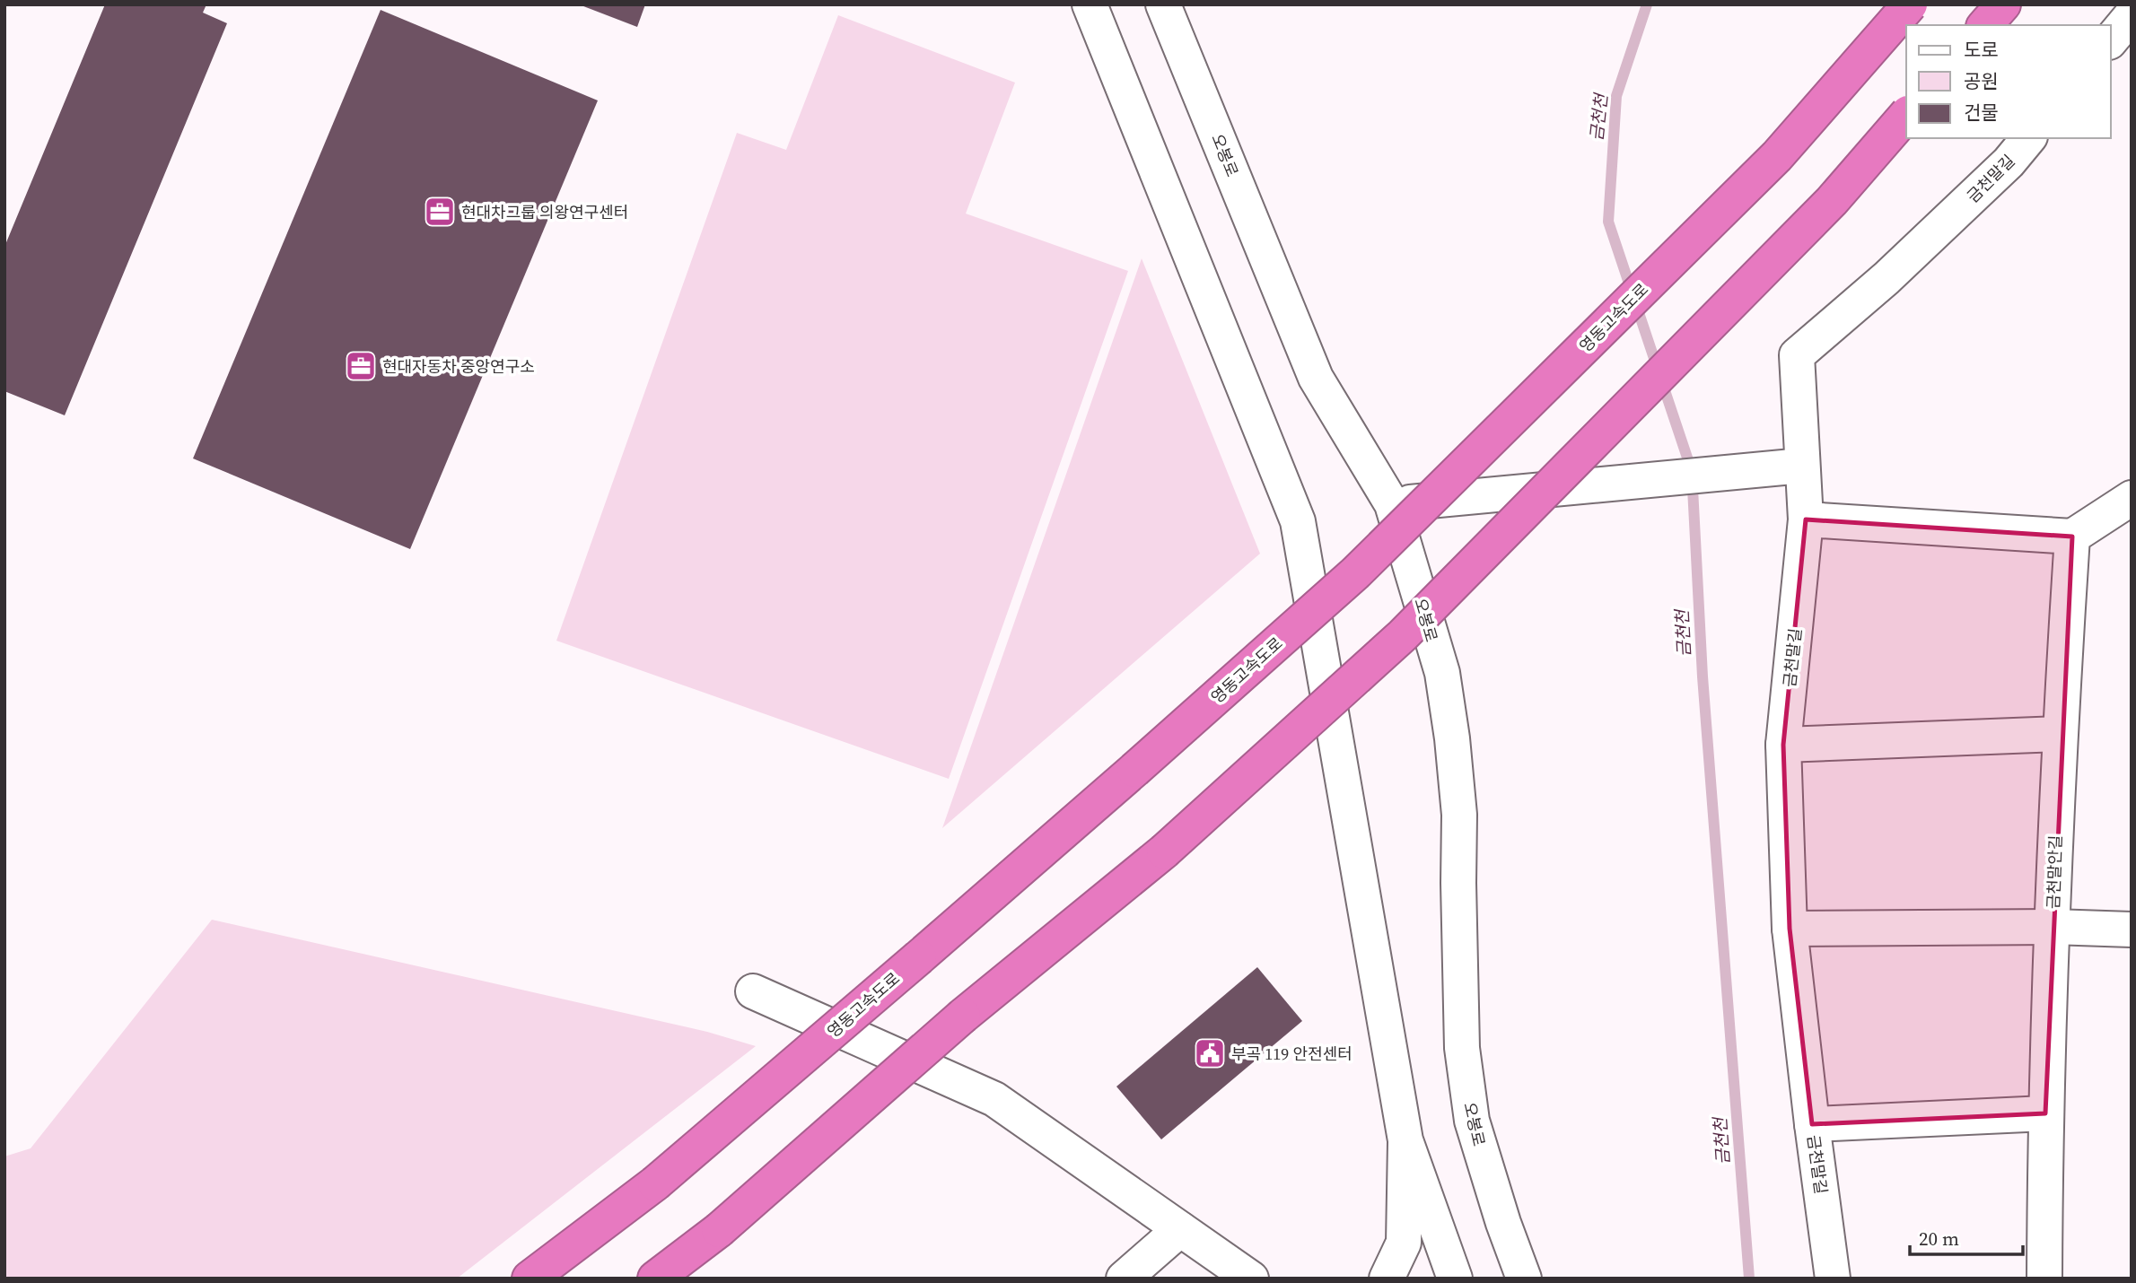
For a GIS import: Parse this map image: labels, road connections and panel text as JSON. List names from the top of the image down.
{
  "streets": {
    "highway": ["영동고속도로"],
    "street": ["오봉로", "금천말길", "금천말안길"]
  },
  "water": ["금천천"],
  "places": {
    "office": ["현대차그룹 의왕연구센터", "현대자동차 중앙연구소"],
    "public building": ["부곡 119 안전센터"]
  },
  "legend": ["도로", "공원", "건물"],
  "scale_bar": "20 m"
}
